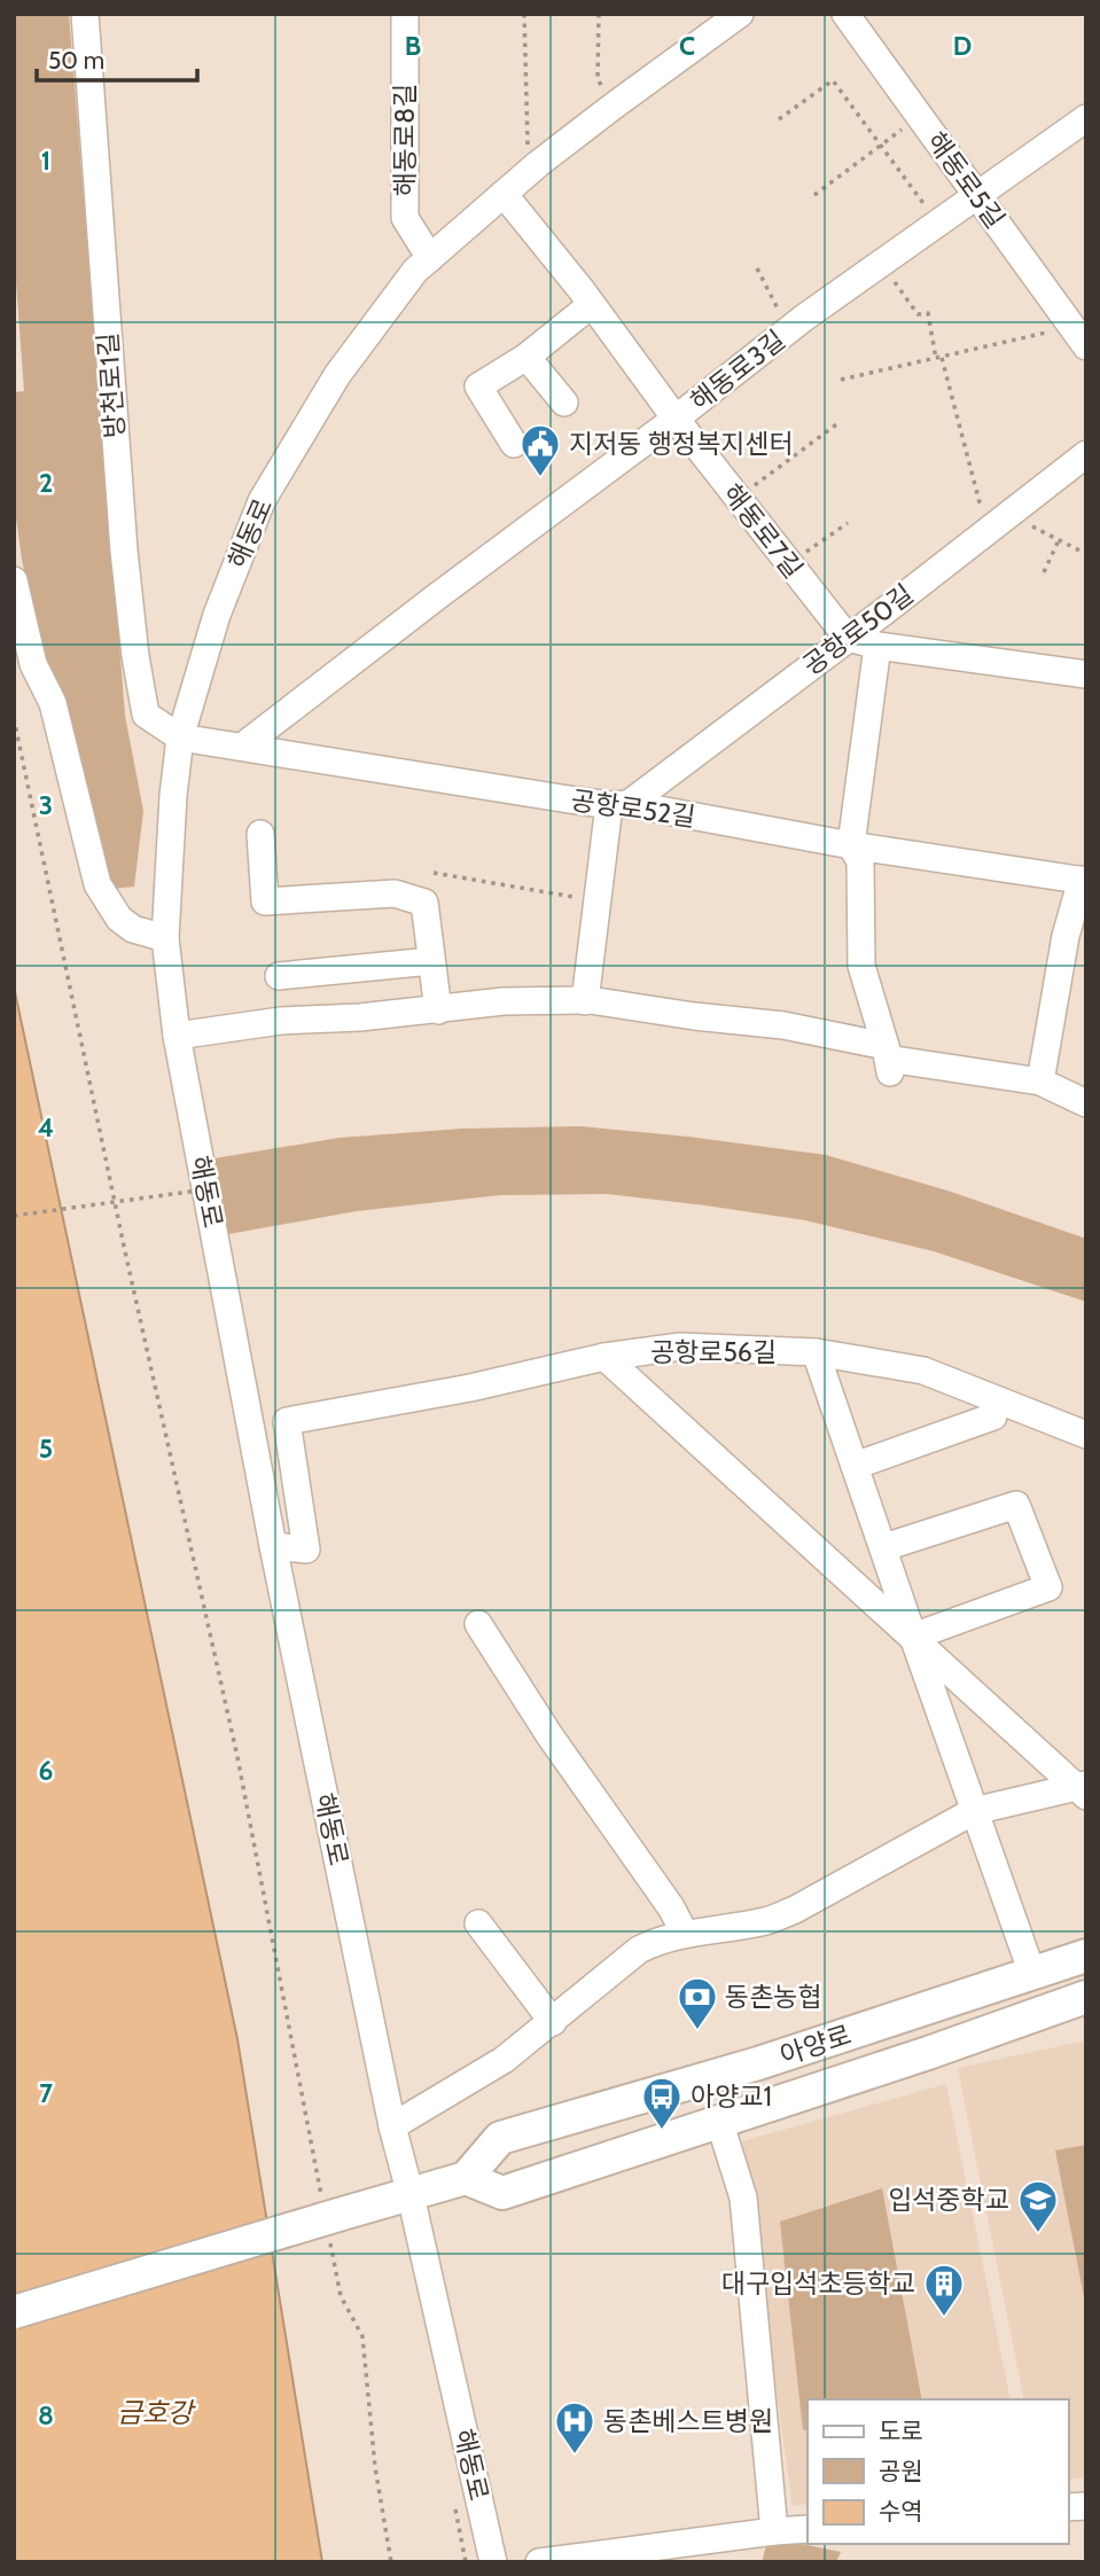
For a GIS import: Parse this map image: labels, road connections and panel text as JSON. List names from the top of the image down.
{
  "streets": {
    "main road": ["아양로"],
    "street": [
      "해동로8길",
      "해동로5길",
      "해동로3길",
      "방천로1길",
      "해동로7길",
      "해동로",
      "공항로50길",
      "공항로52길",
      "공항로56길"
    ]
  },
  "crossings": [
    ["해동로8길", "해동로"],
    ["해동로5길", "해동로3길"],
    ["해동로3길", "해동로7길"],
    ["해동로3길", "공항로52길"],
    ["방천로1길", "해동로"],
    ["방천로1길", "공항로52길"],
    ["해동로7길", "해동로"],
    ["해동로7길", "공항로50길"],
    ["해동로", "공항로52길"],
    ["해동로", "공항로56길"],
    ["공항로50길", "공항로52길"]
  ],
  "water": ["금호강"],
  "places": {
    "public building": ["지저동 행정복지센터"],
    "bank": ["동촌농협"],
    "bus stop": ["아양교1"],
    "school or university": ["입석중학교"],
    "building": ["대구입석초등학교"],
    "hospital": ["동촌베스트병원"]
  },
  "legend": ["도로", "공원", "수역"],
  "scale_bar": "50 m",
  "grid": {
    "columns": ["B", "C", "D"],
    "rows": [
      "1",
      "2",
      "3",
      "4",
      "5",
      "6",
      "7",
      "8"
    ]
  }
}
